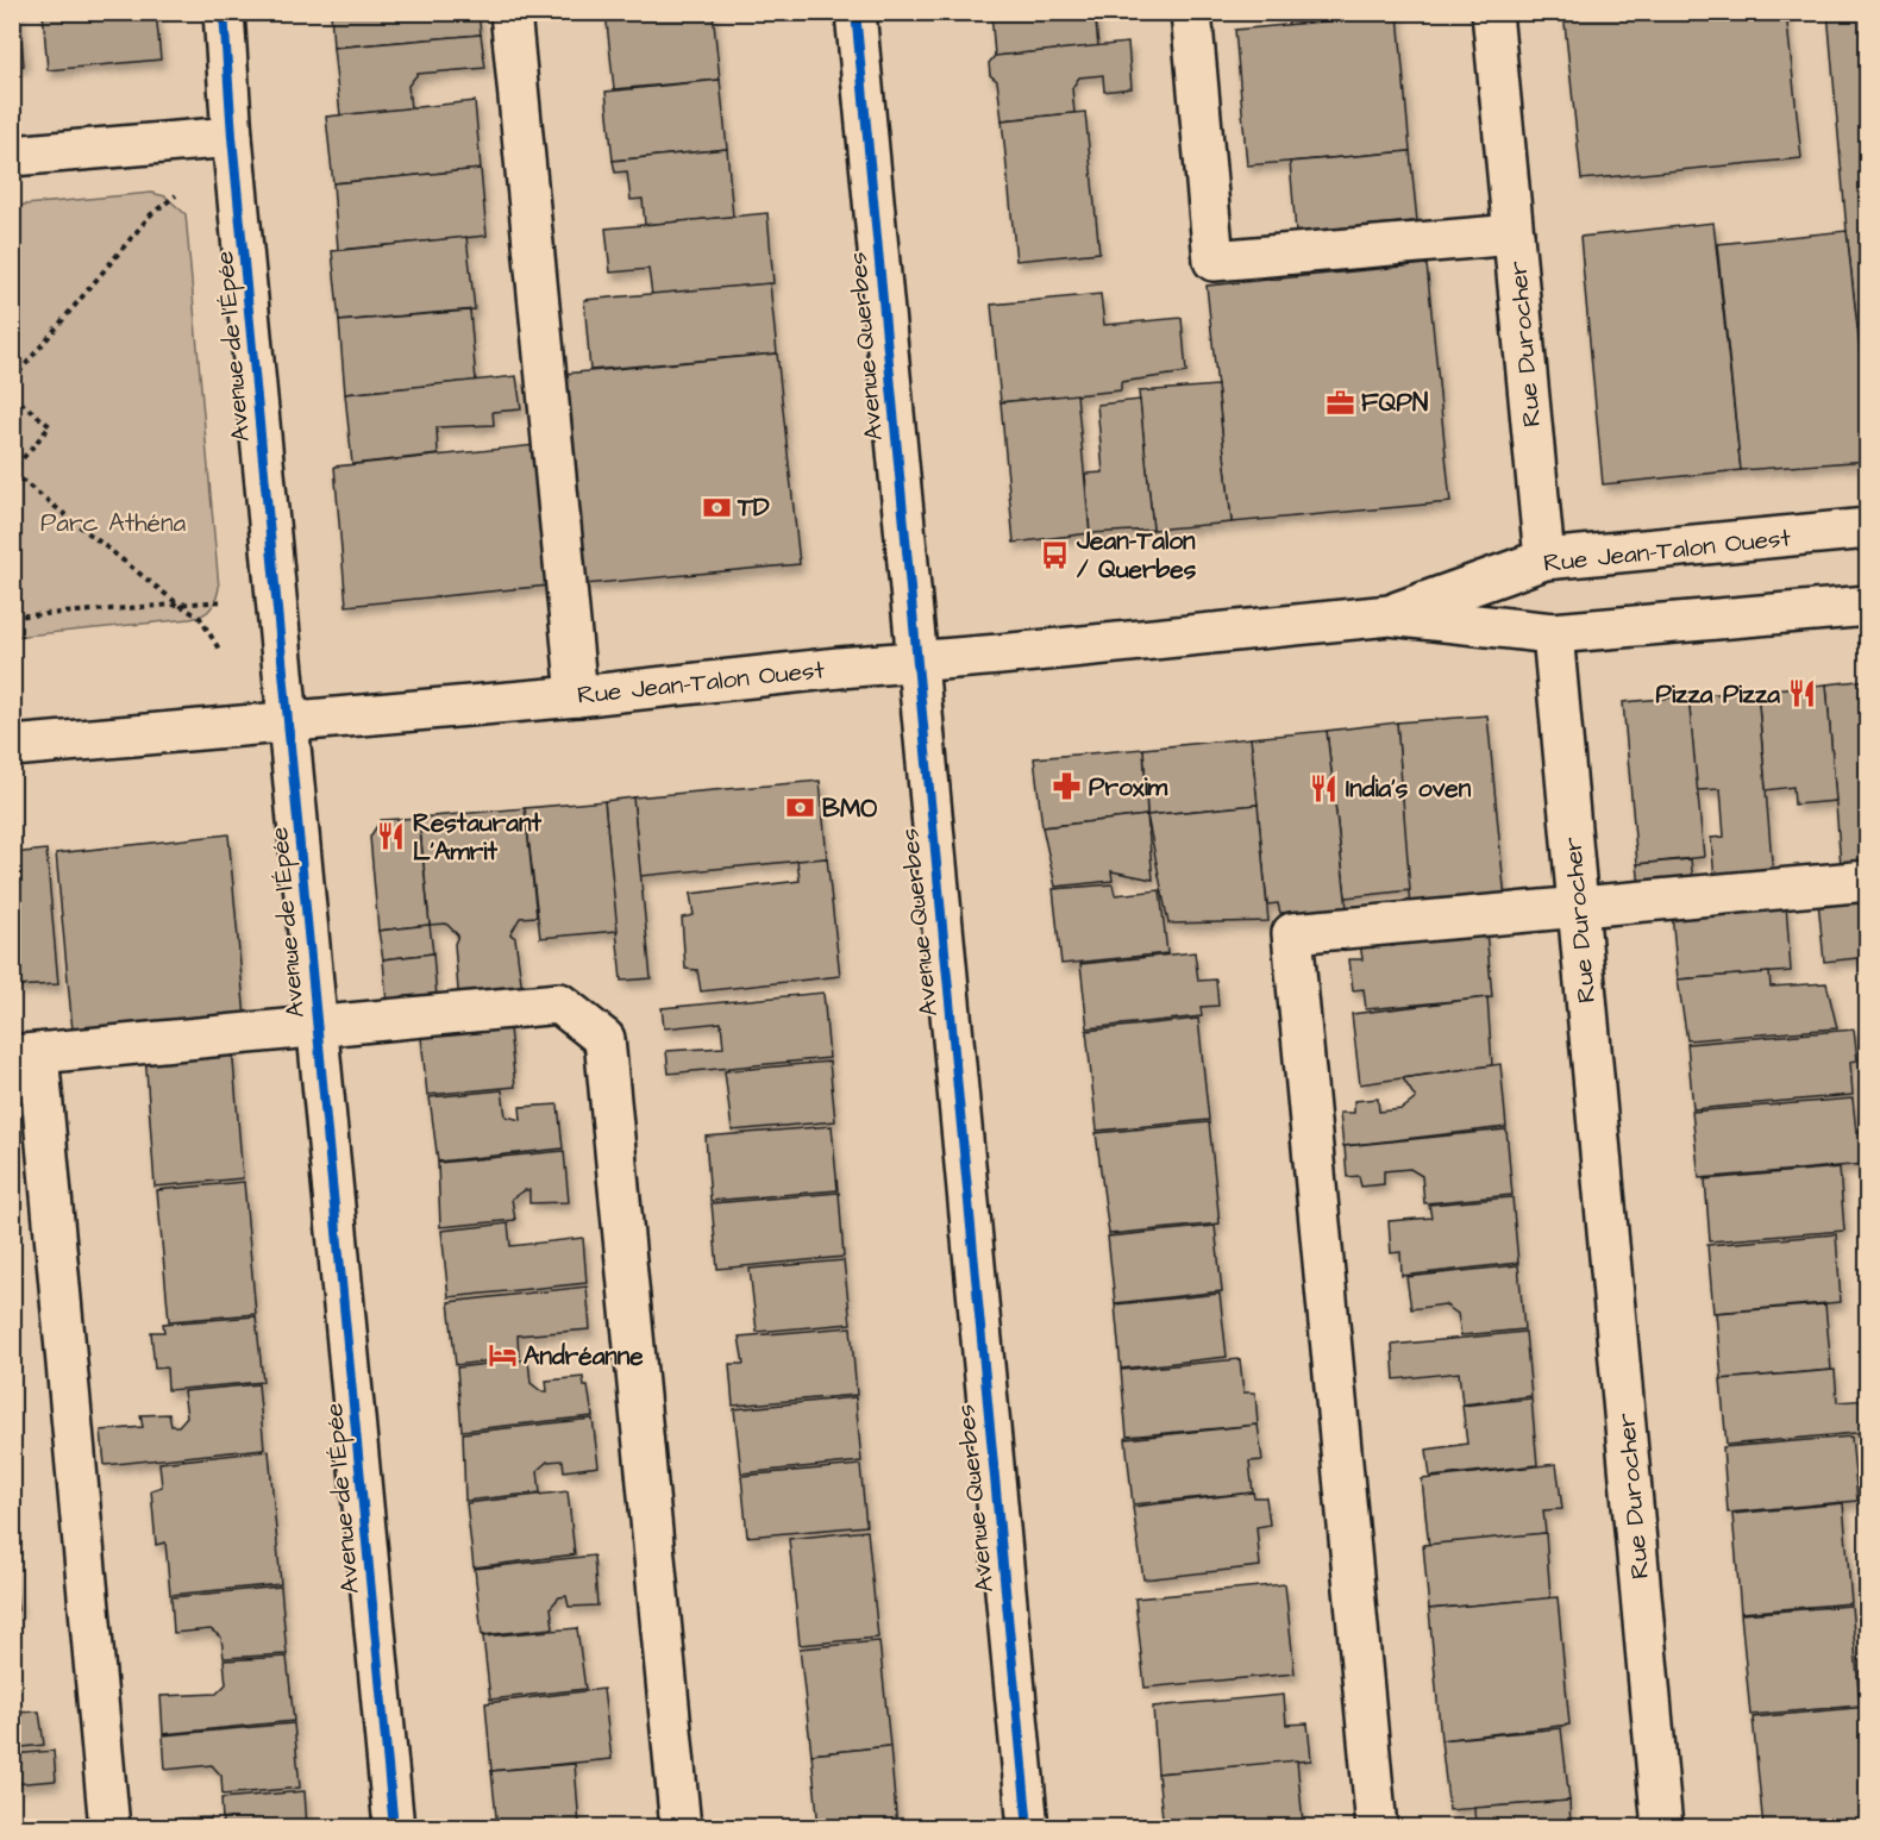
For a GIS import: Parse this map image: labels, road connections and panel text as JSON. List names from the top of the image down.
{
  "streets": {
    "street": [
      "Rue Durocher",
      "Avenue de l'Épée",
      "Avenue Querbes",
      "Rue Jean-Talon Ouest"
    ]
  },
  "crossings": [
    ["Rue Durocher", "Rue Jean-Talon Ouest"],
    ["Avenue de l'Épée", "Rue Jean-Talon Ouest"],
    ["Avenue Querbes", "Rue Jean-Talon Ouest"]
  ],
  "parks": ["Parc Athéna"],
  "places": {
    "office": ["FQPN"],
    "bank": ["TD", "BMO"],
    "bus stop": ["Jean-Talon / Querbes"],
    "restaurant": ["Pizza Pizza", "India's oven", "Restaurant L’Amrit"],
    "pharmacy": ["Proxim"],
    "hotel": ["Andréanne"]
  }
}
